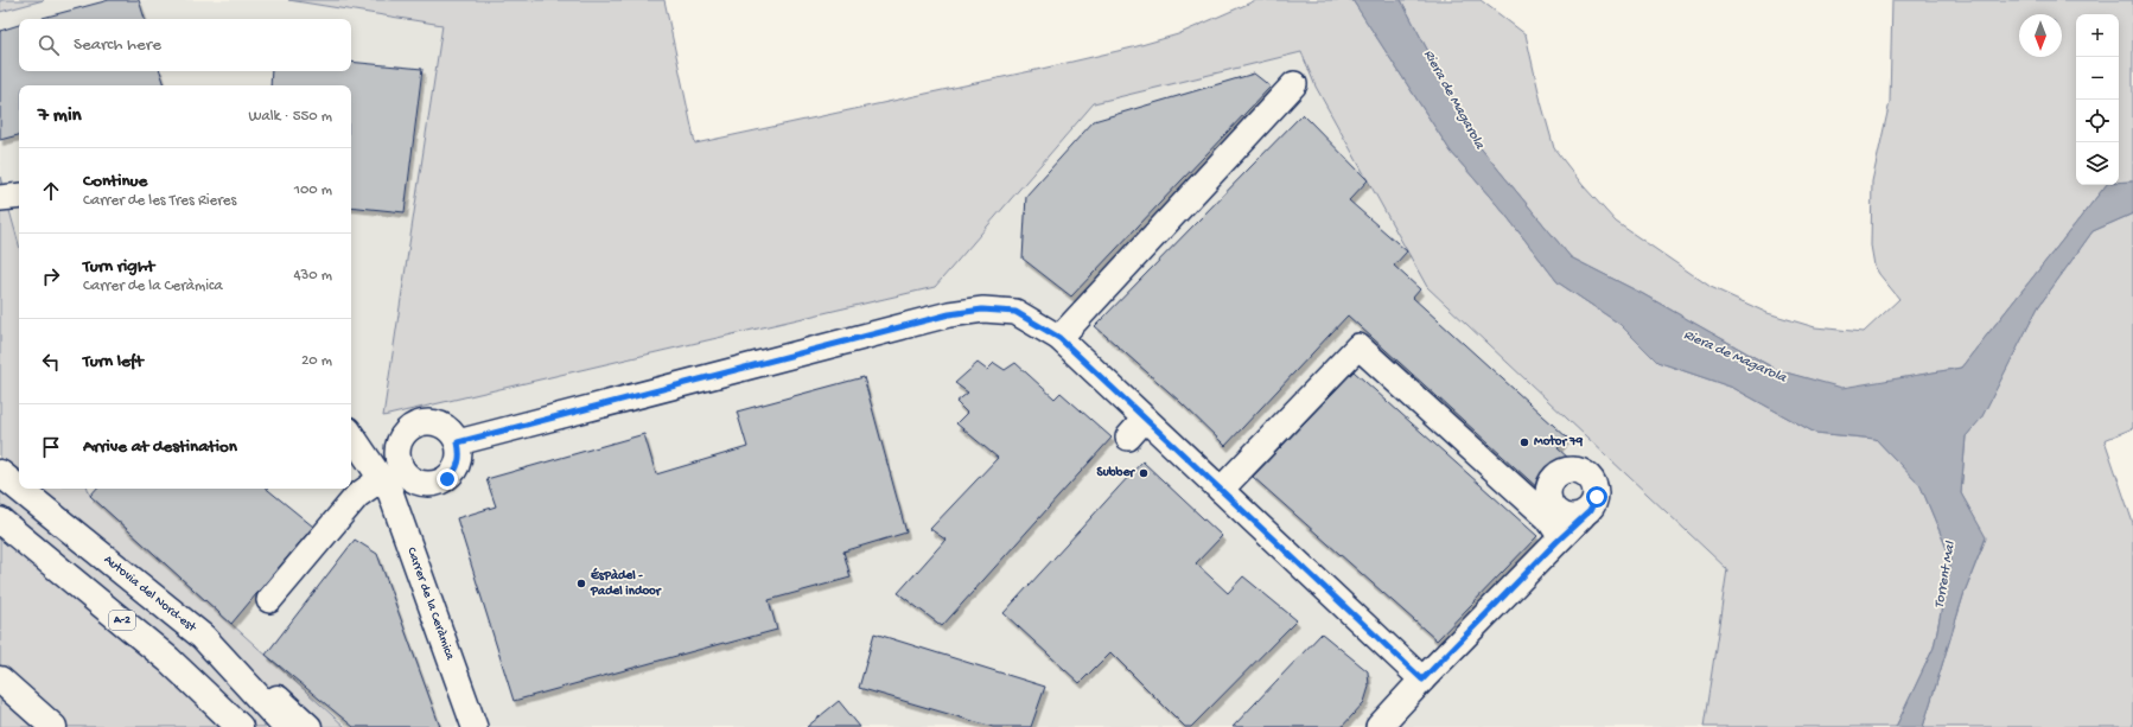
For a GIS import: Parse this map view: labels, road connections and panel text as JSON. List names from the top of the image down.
{
  "streets": {
    "highway": ["Autovia del Nord-est", "A-2"],
    "street": ["Carrer de la Ceràmica"]
  },
  "water": ["Riera de Magarola", "Torrent Mal"],
  "places": ["Motor 79", "Subber", "ÉsPàdel - Padel indoor"],
  "north": "bottom",
  "page": {
    "map_buttons": ["+", "−"],
    "search": "Search here",
    "heading": ["7 min", "Walk · 550 m"],
    "list": [
      ["Continue", "Carrer de les Tres Rieres", "100 m"],
      ["Turn right", "Carrer de la Ceràmica", "430 m"],
      ["Turn left", "20 m"],
      "Arrive at destination"
    ]
  }
}
